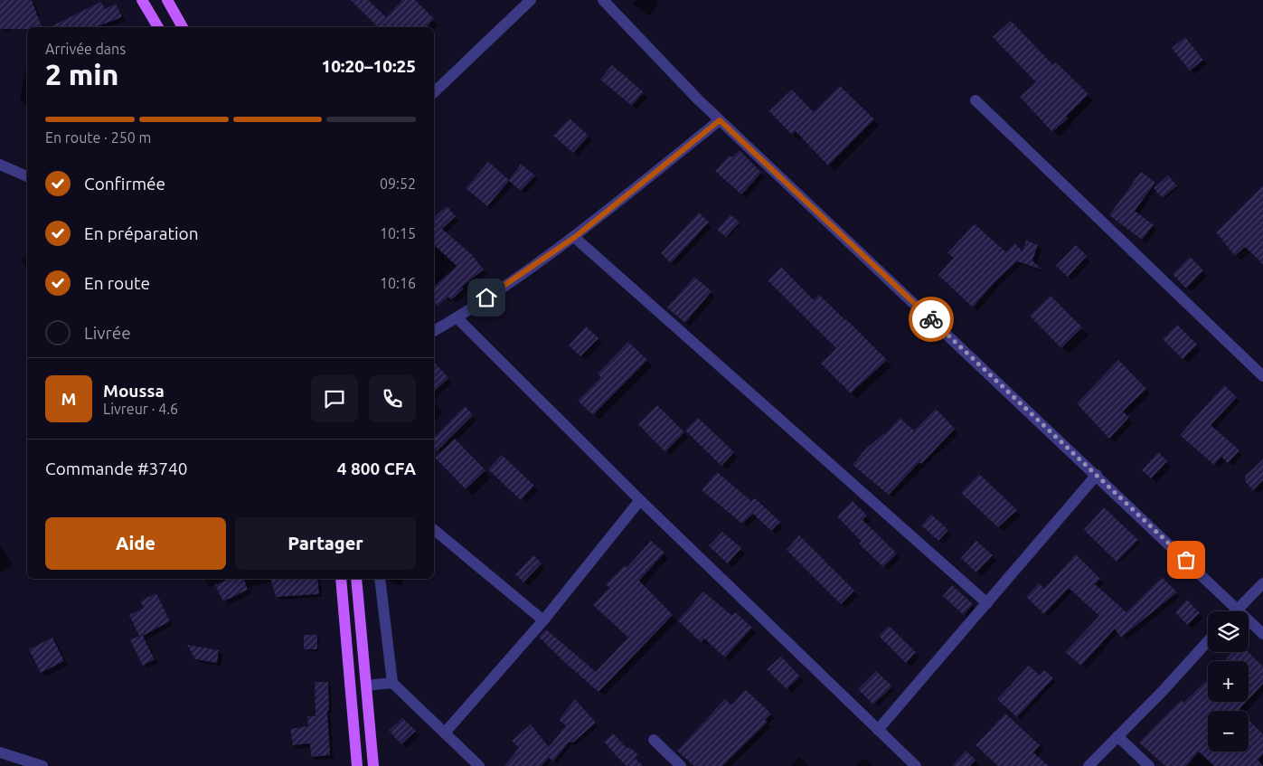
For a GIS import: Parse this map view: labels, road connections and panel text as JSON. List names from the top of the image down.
{
  "page": {
    "heading": ["2 min", "Arrivée dans", "10:20–10:25"],
    "panel": [
      "Moussa",
      "Livreur · 4.6",
      "Commande #3740",
      "4 800 CFA"
    ],
    "bar": "En route · 250 m",
    "list": [
      ["Confirmée", "09:52"],
      ["En préparation", "10:15"],
      ["En route", "10:16"],
      "Livrée"
    ],
    "round": "M",
    "buttons": ["Aide", "Partager"],
    "map_buttons": ["+", "−"]
  }
}
